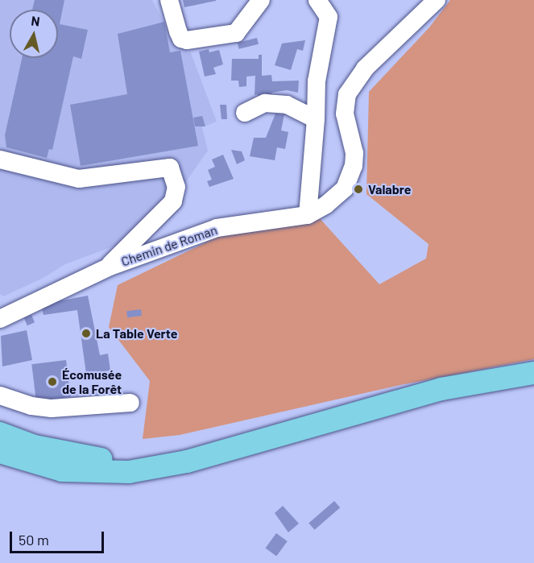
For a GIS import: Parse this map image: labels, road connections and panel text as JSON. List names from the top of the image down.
{
  "streets": {
    "street": ["Chemin de Roman"]
  },
  "places": ["Valabre", "La Table Verte", "Écomusée de la Forêt"],
  "scale_bar": "50 m",
  "north": "top"
}
